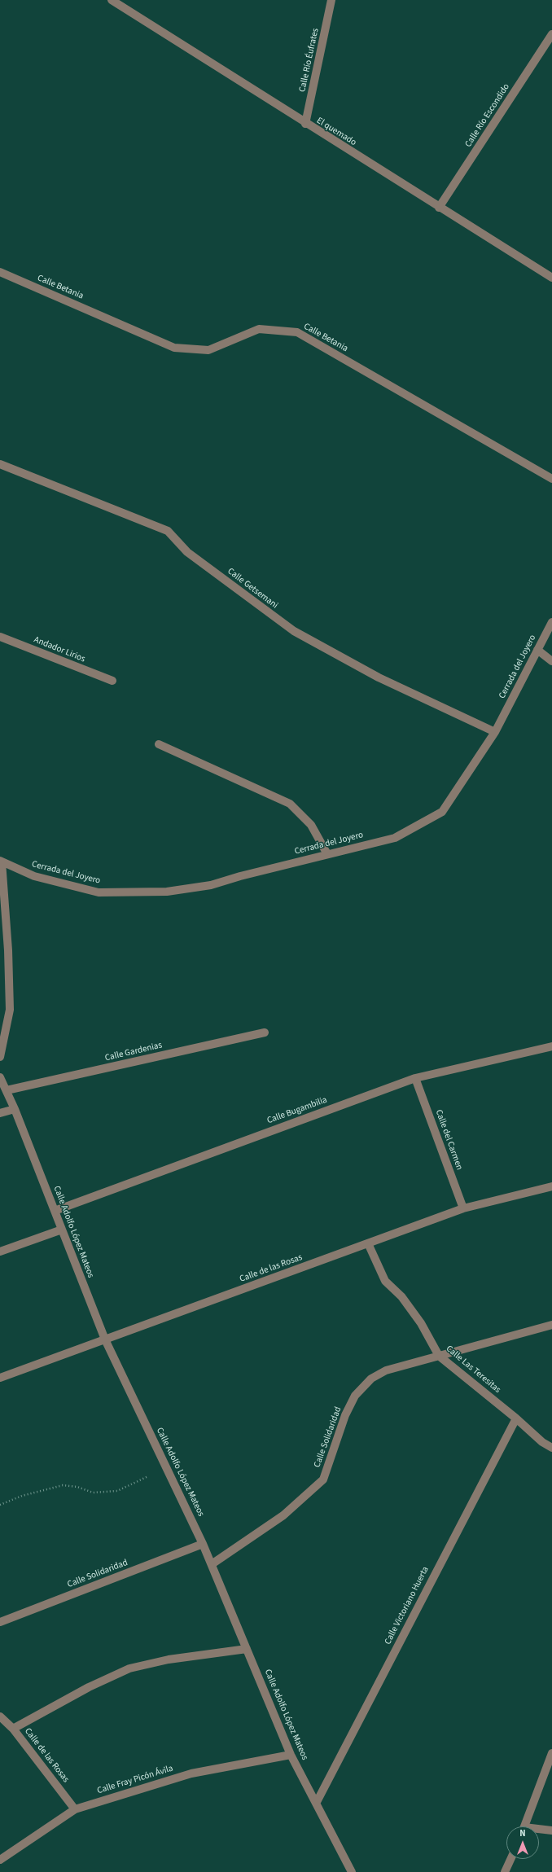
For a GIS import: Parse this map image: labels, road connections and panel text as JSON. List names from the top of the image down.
{
  "streets": {
    "street": [
      "Calle Río Éufrates",
      "Calle Río Escondido",
      "El quemado",
      "Calle Betania",
      "Calle Getsemani",
      "Andador Lirios",
      "Cerrada del Joyero",
      "Calle Gardenias",
      "Calle Bugambilia",
      "Calle del Carmen",
      "Calle Adolfo López Mateos",
      "Calle de las Rosas",
      "Calle Las Teresitas",
      "Calle Solidaridad",
      "Calle Victoriano Huerta",
      "Calle Fray Picón Ávila"
    ]
  },
  "crossings": [
    ["Calle Río Éufrates", "El quemado"],
    ["Calle Río Escondido", "El quemado"],
    ["Calle Getsemani", "Cerrada del Joyero"],
    ["Calle Gardenias", "Calle Adolfo López Mateos"],
    ["Calle Bugambilia", "Calle del Carmen"],
    ["Calle Bugambilia", "Calle Adolfo López Mateos"],
    ["Calle del Carmen", "Calle de las Rosas"],
    ["Calle Adolfo López Mateos", "Calle de las Rosas"],
    ["Calle Adolfo López Mateos", "Calle Solidaridad"],
    ["Calle Adolfo López Mateos", "Calle Victoriano Huerta"],
    ["Calle Adolfo López Mateos", "Calle Fray Picón Ávila"],
    ["Calle de las Rosas", "Calle Las Teresitas"],
    ["Calle de las Rosas", "Calle Fray Picón Ávila"],
    ["Calle Las Teresitas", "Calle Solidaridad"],
    ["Calle Las Teresitas", "Calle Victoriano Huerta"]
  ],
  "north": "top"
}
